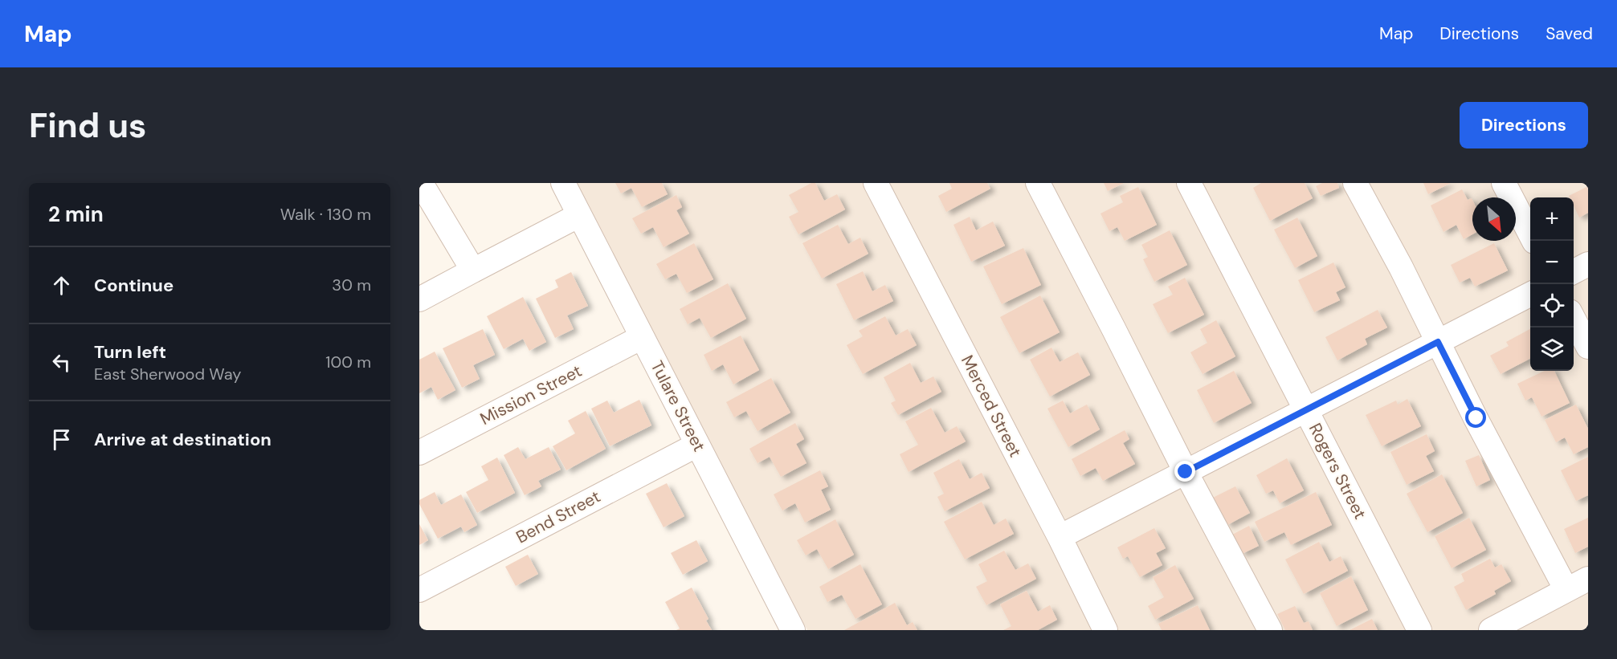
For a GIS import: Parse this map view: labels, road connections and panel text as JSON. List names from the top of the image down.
{
  "streets": {
    "street": [
      "Mission Street",
      "Tulare Street",
      "Merced Street",
      "Rogers Street",
      "Bend Street"
    ]
  },
  "crossings": [
    ["Mission Street", "Tulare Street"],
    ["Tulare Street", "Bend Street"]
  ],
  "north": "bottom right",
  "page": {
    "header": "Map",
    "nav": ["Map", "Directions", "Saved"],
    "buttons": "Directions",
    "title": "Find us",
    "heading": ["2 min", "Walk · 130 m"],
    "map_buttons": ["+", "−"],
    "list": [
      ["Continue", "30 m"],
      ["Turn left", "East Sherwood Way", "100 m"],
      "Arrive at destination"
    ]
  }
}
